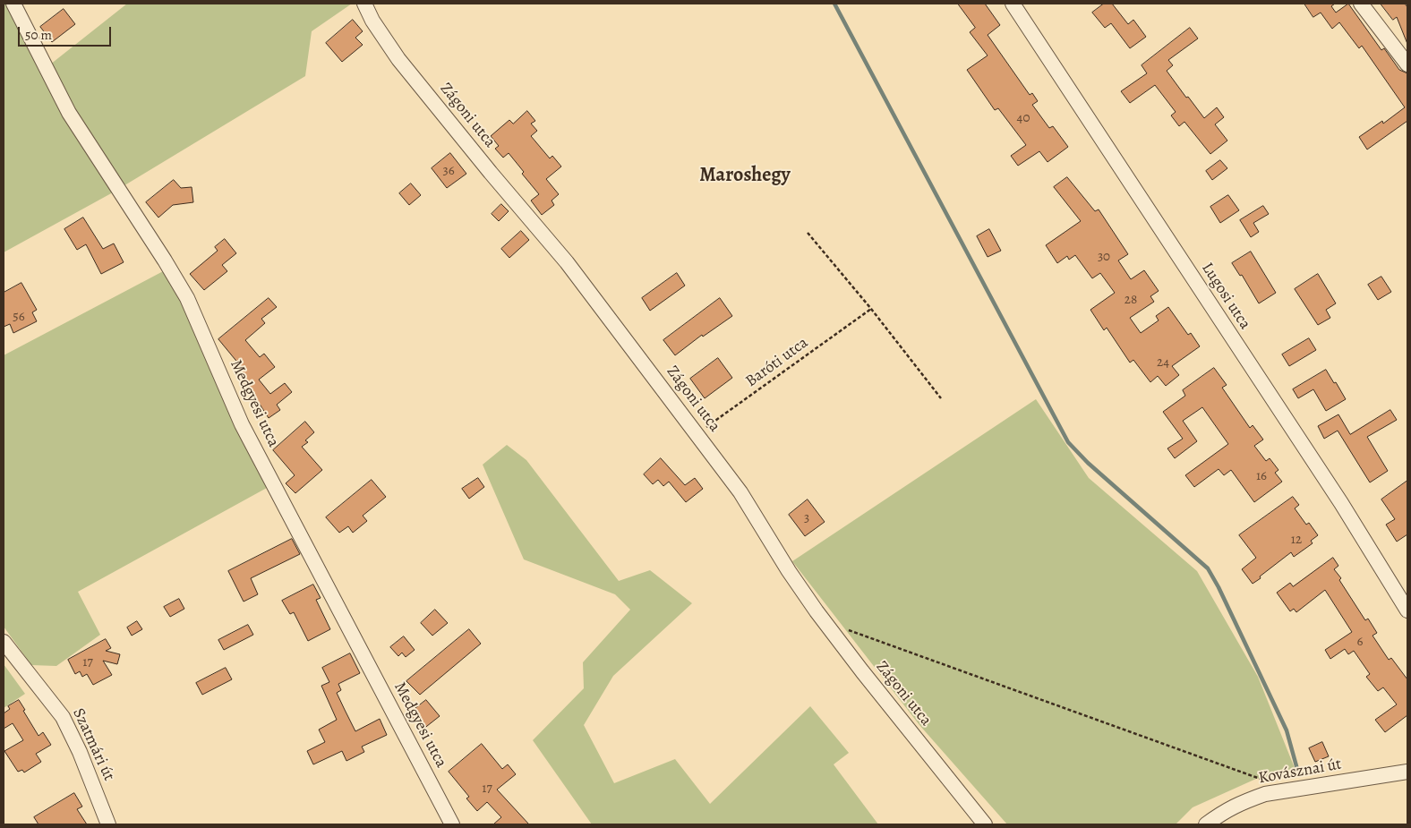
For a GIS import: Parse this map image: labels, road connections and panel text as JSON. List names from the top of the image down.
{
  "streets": {
    "street": [
      "Zágoni utca",
      "Lugosi utca",
      "Medgyesi utca",
      "Szatmári út",
      "Kovásznai út"
    ],
    "path": ["Baróti utca"]
  },
  "crossings": [
    ["Zágoni utca", "Baróti utca"]
  ],
  "districts": ["Maroshegy"],
  "house_numbers": [
    "40",
    "36",
    "30",
    "28",
    "56",
    "24",
    "16",
    "3",
    "12",
    "6",
    "17",
    "17"
  ],
  "scale_bar": "50 m"
}
